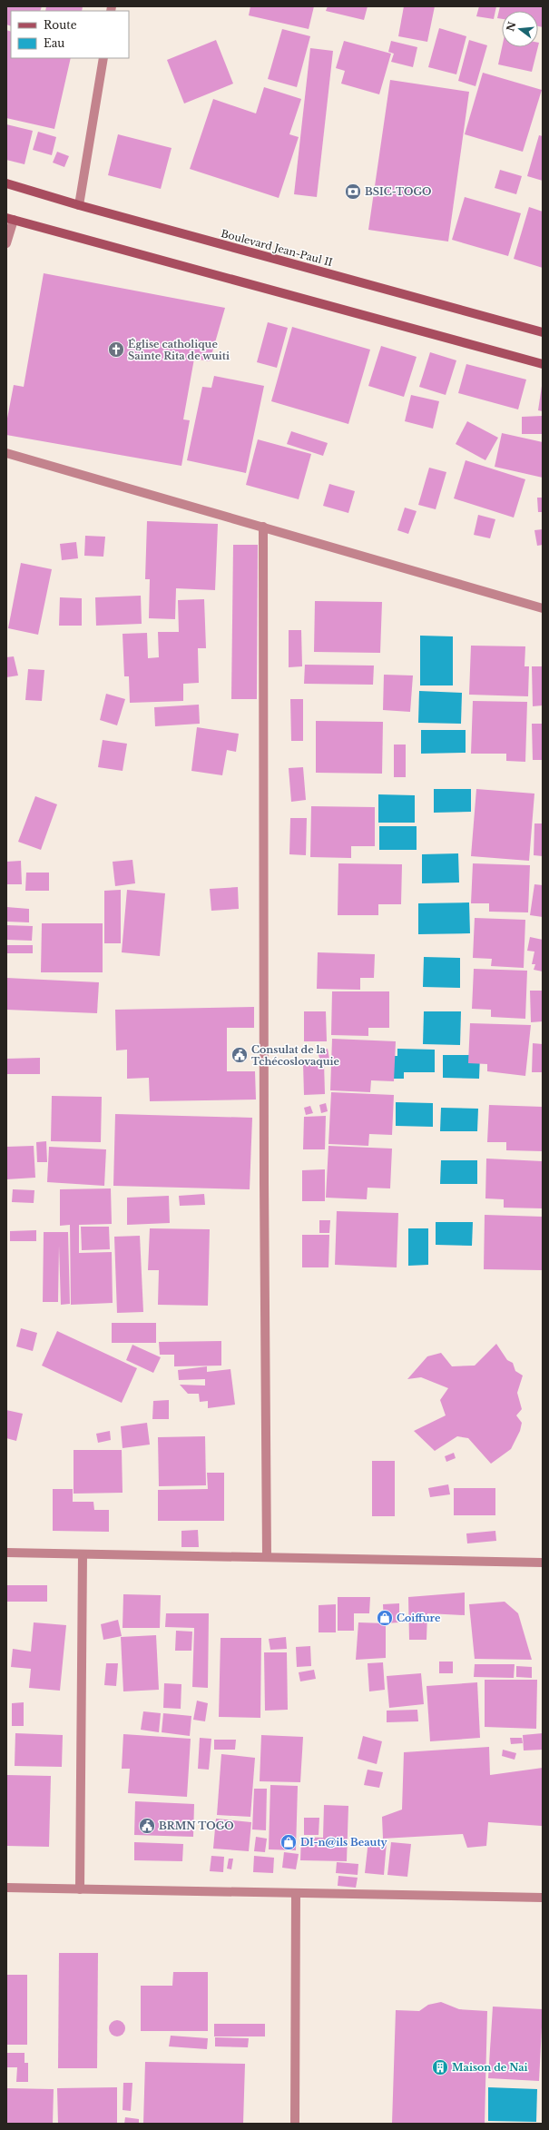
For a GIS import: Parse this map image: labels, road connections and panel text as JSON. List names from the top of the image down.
{
  "streets": {
    "main road": ["Boulevard Jean-Paul II"]
  },
  "places": {
    "bank": ["BSIC-TOGO"],
    "church": ["Église catholique Sainte Rita de wuiti"],
    "public building": ["Consulat de la Tchécoslovaquie", "BRMN TOGO"],
    "shop": ["Coiffure", "DI-n@ils Beauty"],
    "building": ["Maison de Nai"]
  },
  "legend": ["Route", "Eau"],
  "north": "left"
}
